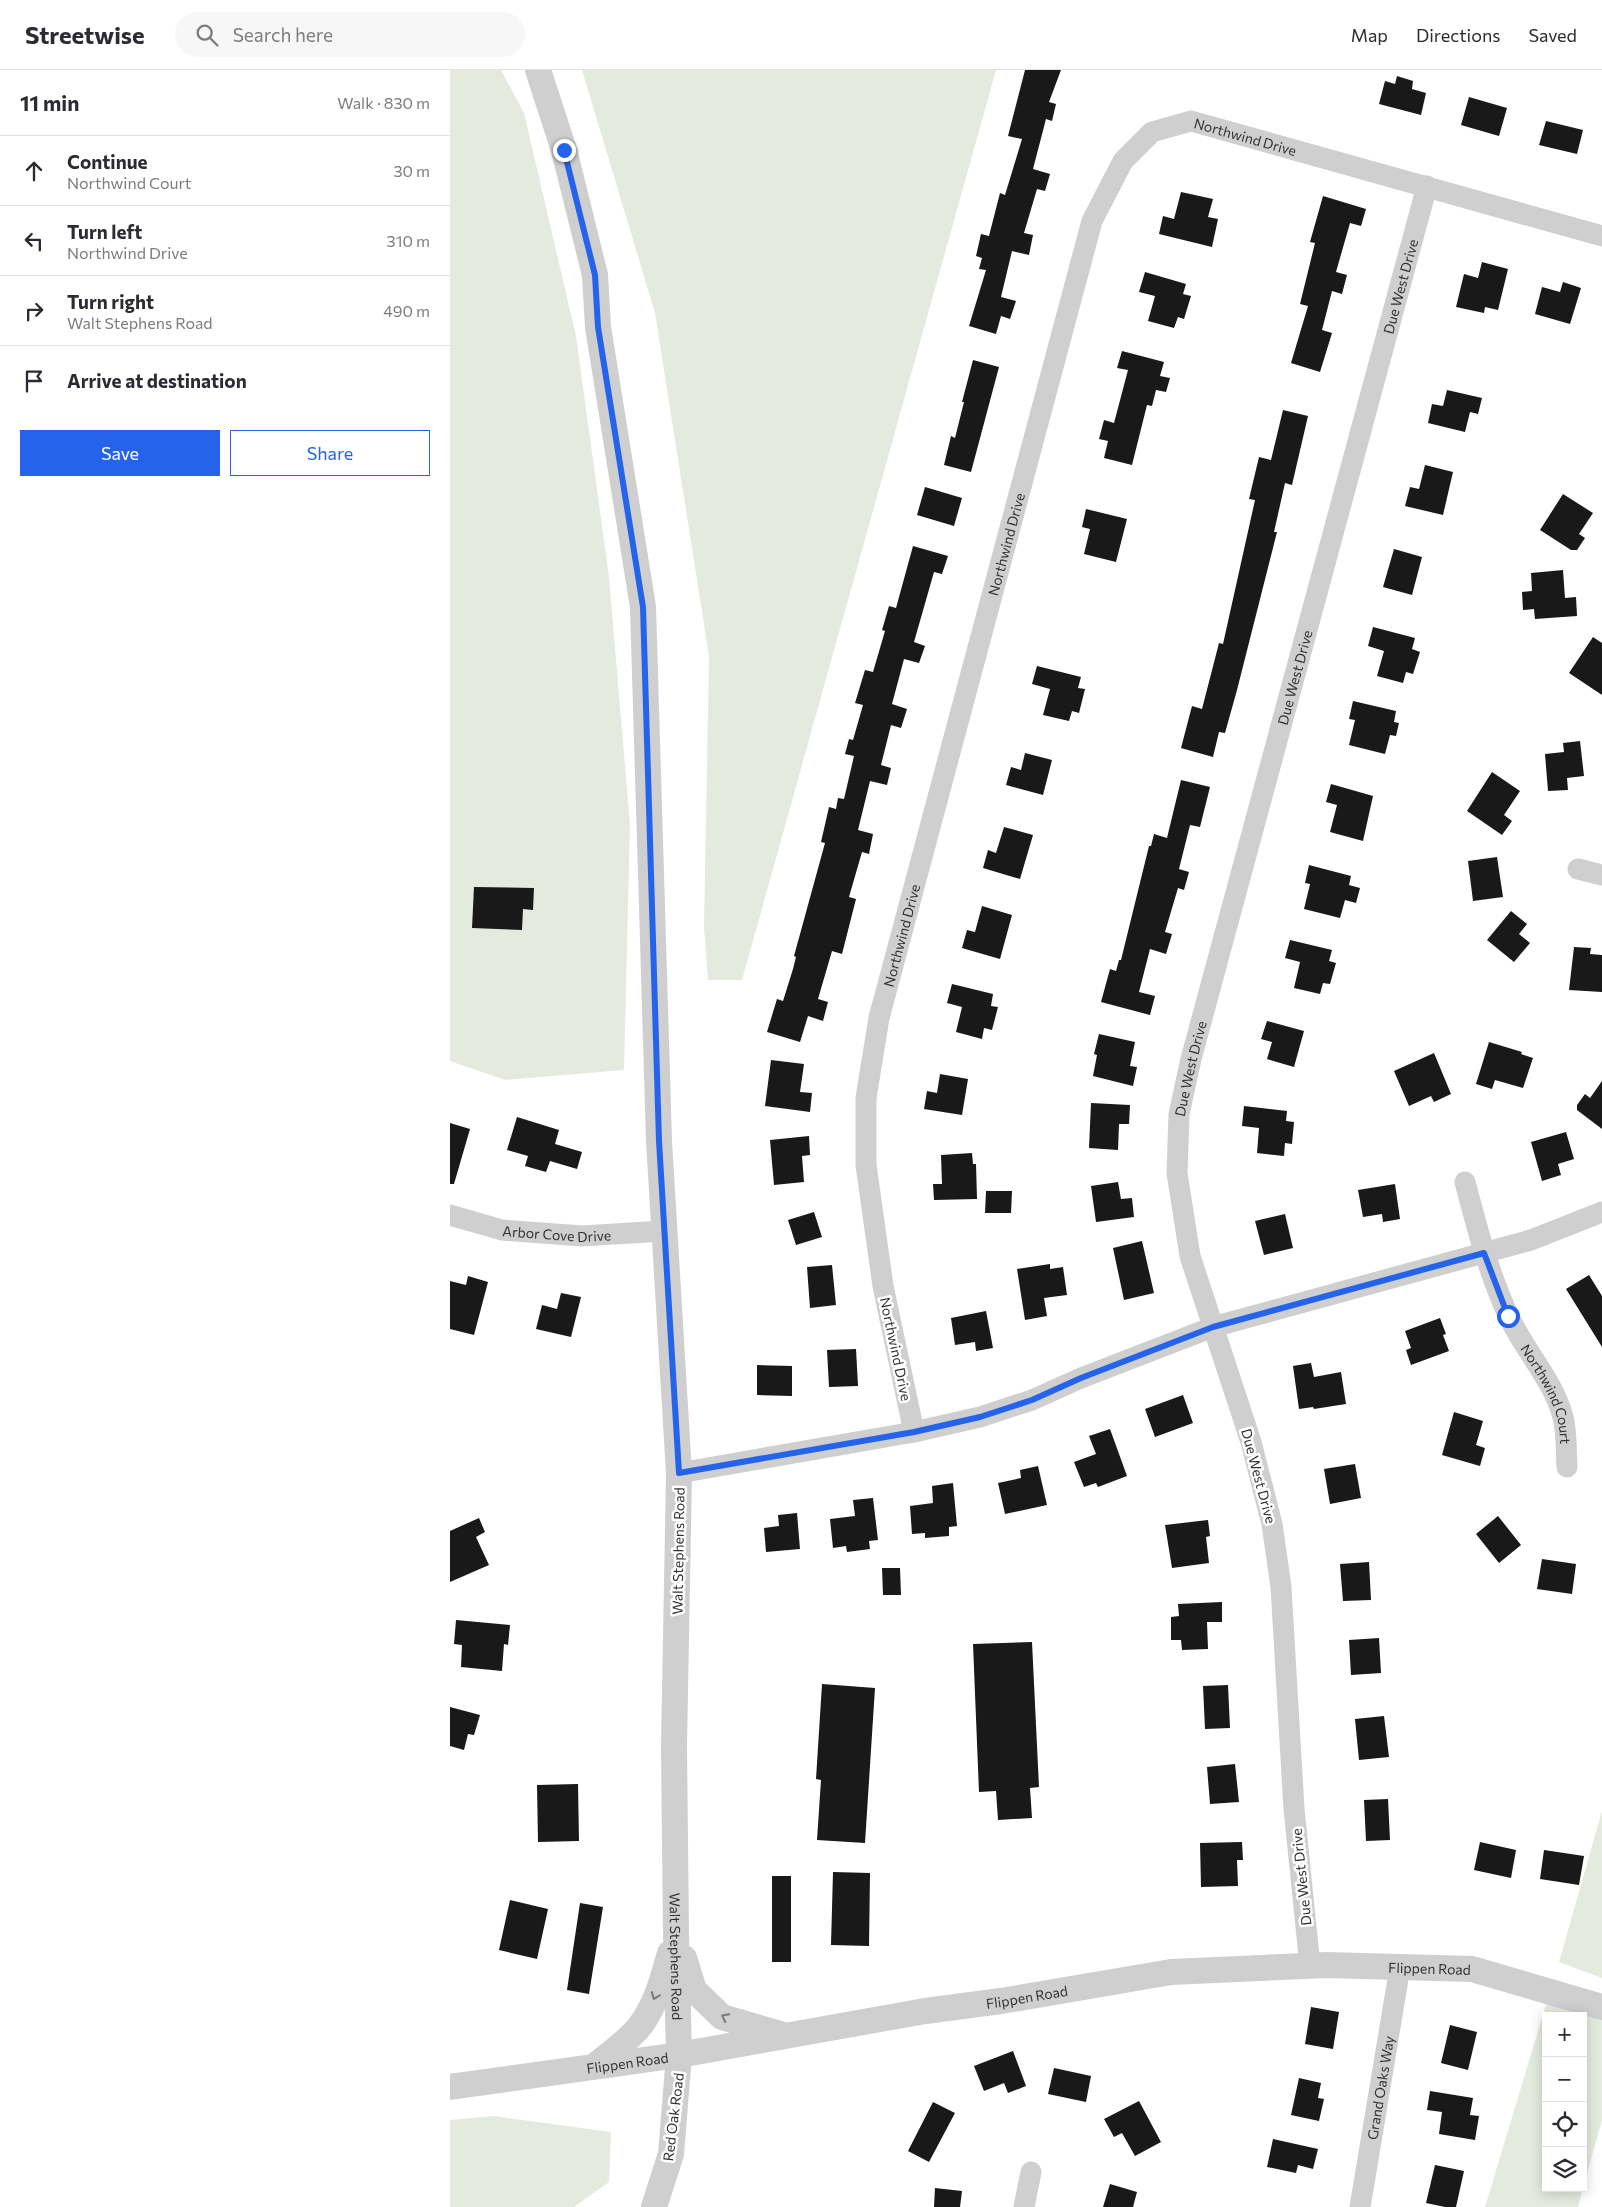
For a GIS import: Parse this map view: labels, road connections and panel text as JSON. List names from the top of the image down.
{
  "streets": {
    "street": [
      "Northwind Drive",
      "Due West Drive",
      "Arbor Cove Drive",
      "Northwind Court",
      "Walt Stephens Road",
      "Flippen Road",
      "Grand Oaks Way",
      "Red Oak Road"
    ]
  },
  "crossings": [
    ["Northwind Drive", "Due West Drive"],
    ["Due West Drive", "Flippen Road"],
    ["Arbor Cove Drive", "Walt Stephens Road"],
    ["Walt Stephens Road", "Flippen Road"],
    ["Walt Stephens Road", "Red Oak Road"],
    ["Flippen Road", "Grand Oaks Way"],
    ["Flippen Road", "Red Oak Road"]
  ],
  "page": {
    "header": "Streetwise",
    "search": "Search here",
    "nav": ["Map", "Directions", "Saved"],
    "heading": ["11 min", "Walk · 830 m"],
    "list": [
      ["Continue", "Northwind Court", "30 m"],
      ["Turn left", "Northwind Drive", "310 m"],
      ["Turn right", "Walt Stephens Road", "490 m"],
      "Arrive at destination"
    ],
    "buttons": ["Save", "Share"],
    "map_buttons": ["+", "−"]
  }
}
